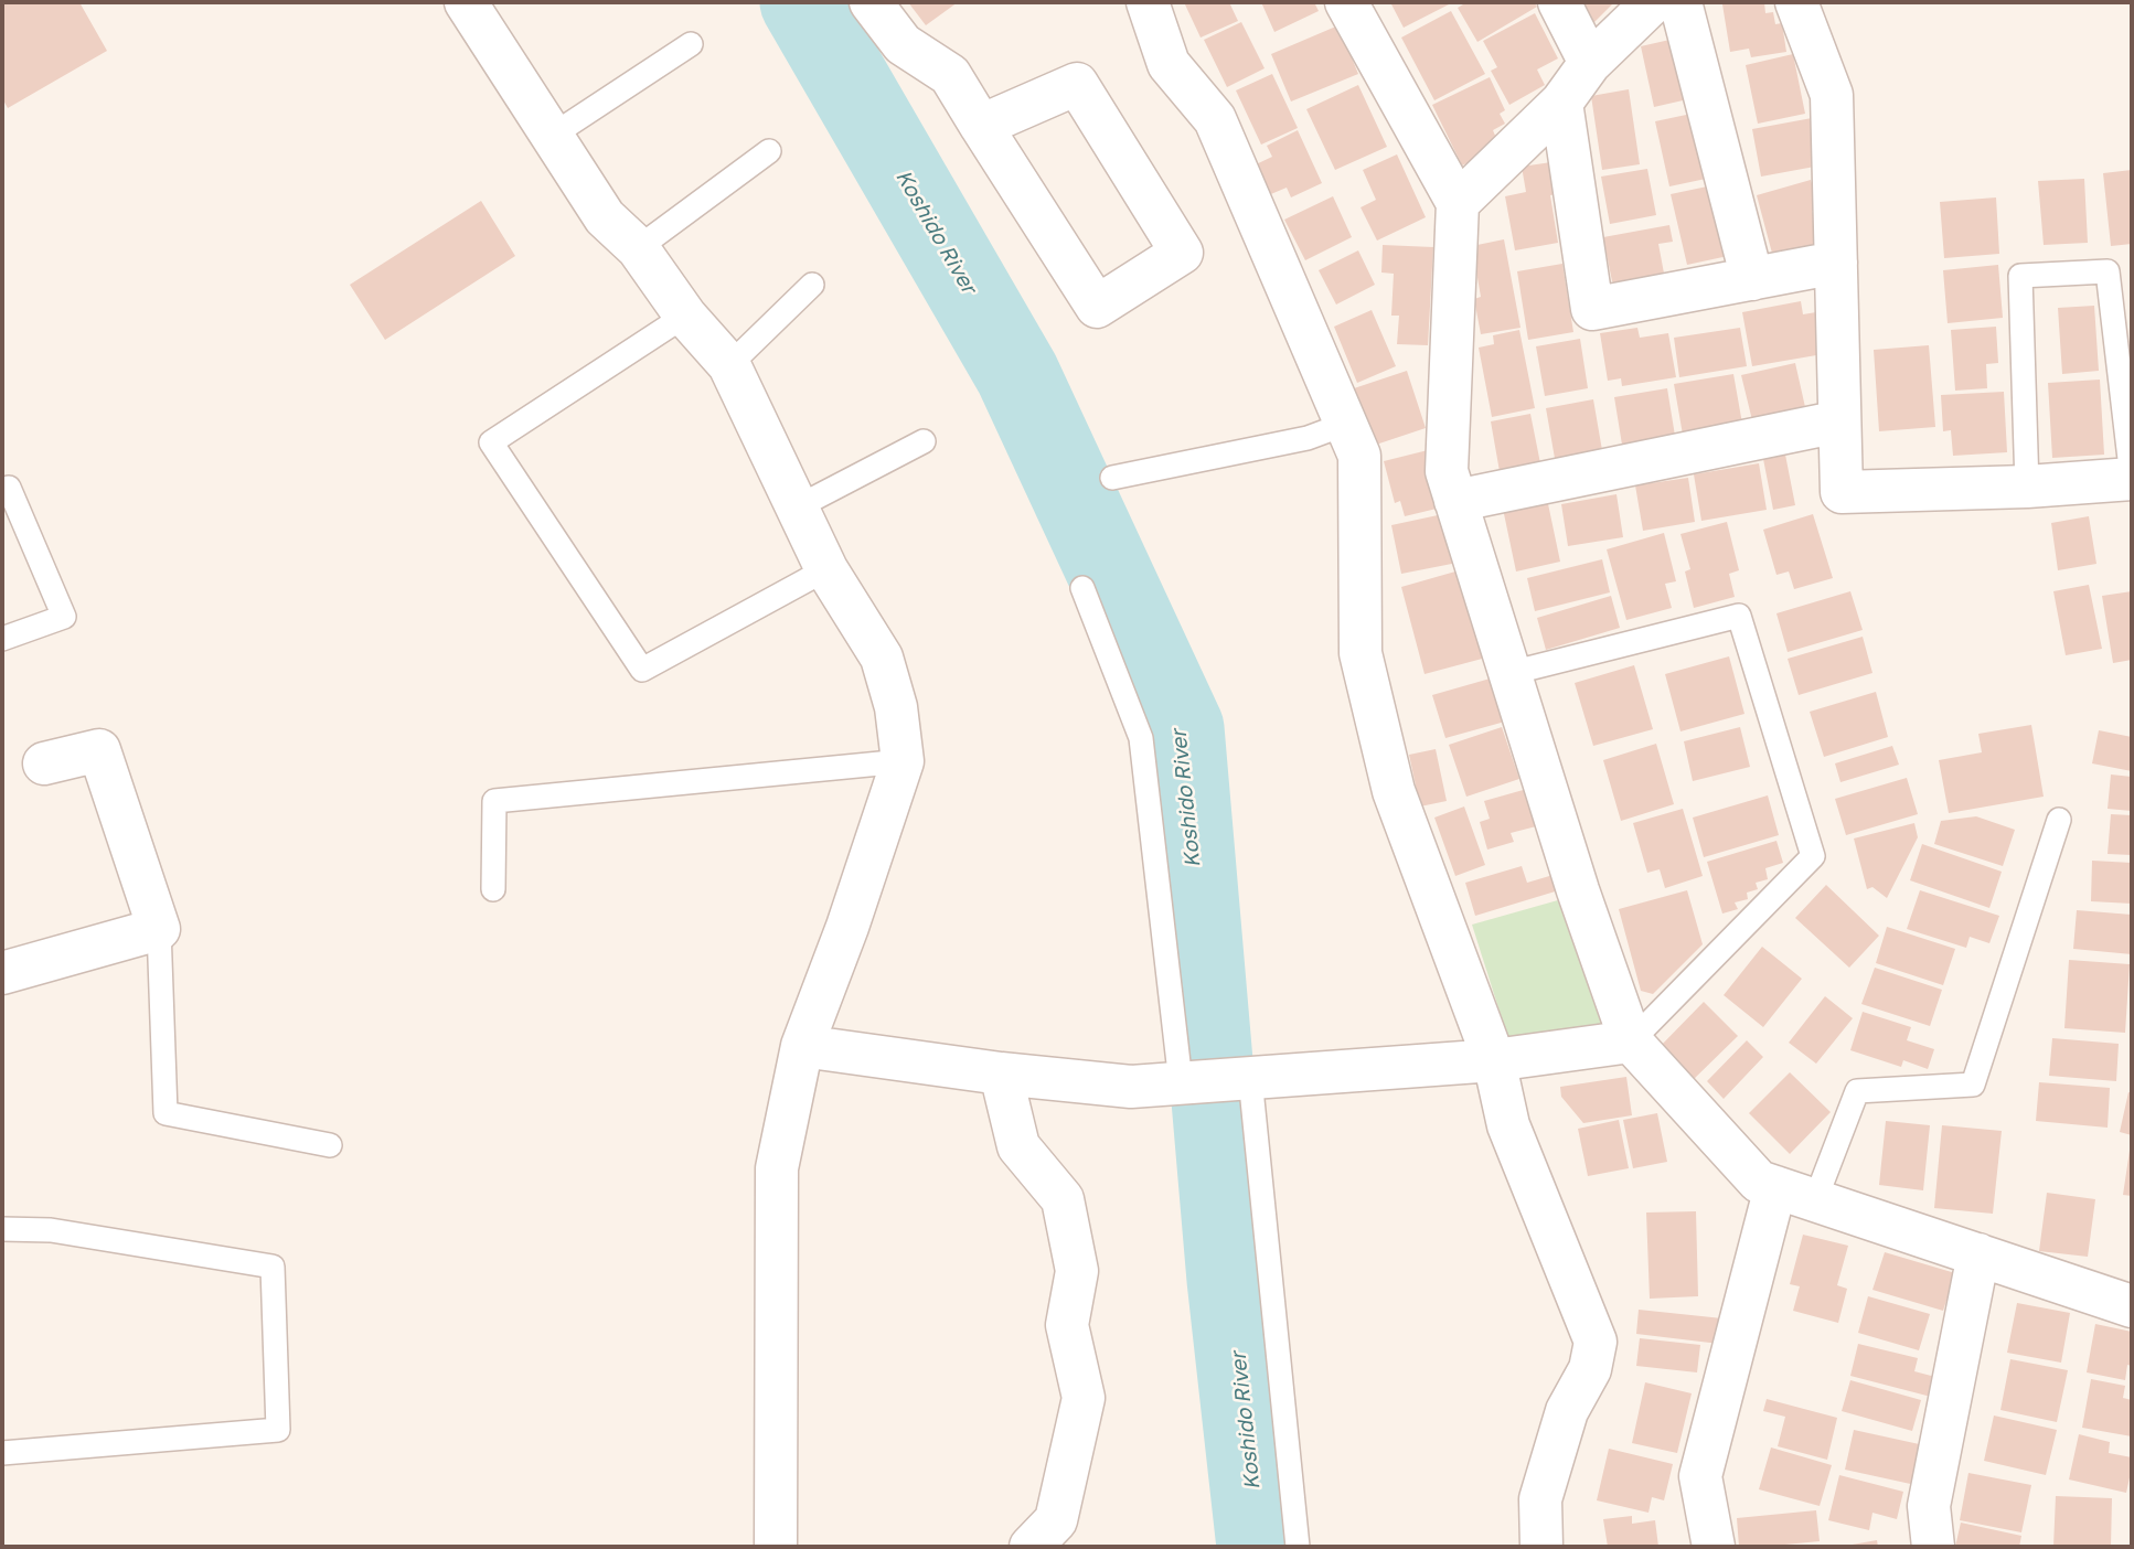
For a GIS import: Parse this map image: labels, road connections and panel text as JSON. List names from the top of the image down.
{
  "water": ["Koshido River"]
}
